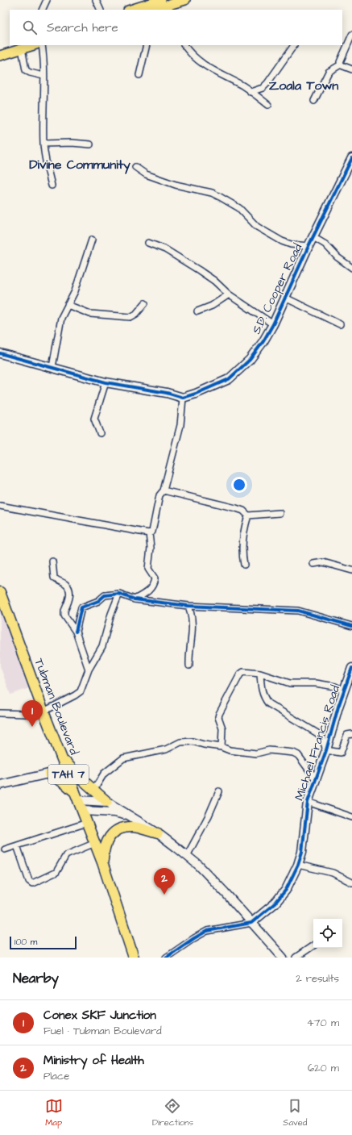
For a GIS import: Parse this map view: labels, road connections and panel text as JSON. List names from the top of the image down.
{
  "streets": {
    "highway": ["Tubman Boulevard", "TAH 7"],
    "street": ["S.D. Cooper Road", "Michael Francis Road"]
  },
  "districts": ["Zoala Town", "Divine Community"],
  "scale_bar": "100 m",
  "page": {
    "search": "Search here",
    "pins": ["1", "2"],
    "scale": "100 m",
    "heading": ["Nearby", "2 results"],
    "list": [
      {
        "mark": "1",
        "name": "Conex SKF Junction",
        "note": "Fuel · Tubman Boulevard",
        "value": "470 m"
      },
      {
        "mark": "2",
        "name": "Ministry of Health",
        "note": "Place",
        "value": "620 m"
      }
    ],
    "nav": ["Map", "Directions", "Saved"]
  }
}
